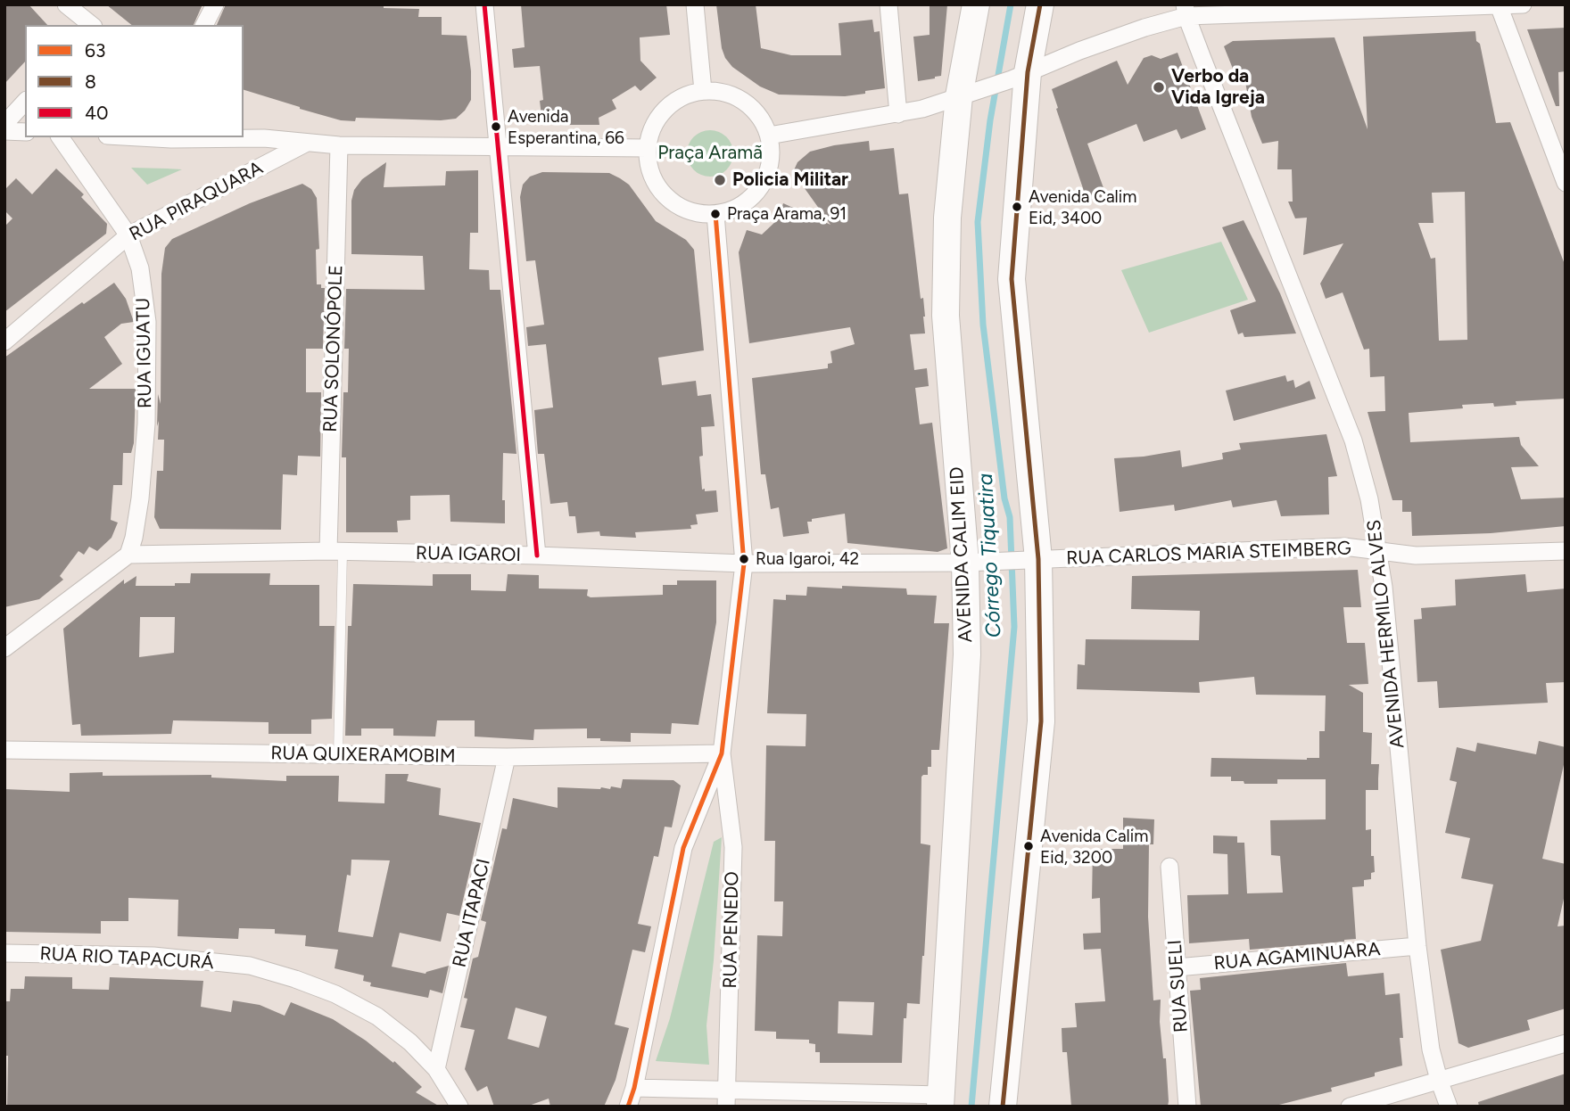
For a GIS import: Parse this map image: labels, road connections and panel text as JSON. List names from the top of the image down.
{
  "streets": {
    "main road": ["AVENIDA CALIM EID"],
    "street": [
      "RUA PIRAQUARA",
      "RUA SOLONÓPOLE",
      "RUA IGUATU",
      "RUA CARLOS MARIA STEIMBERG",
      "RUA IGAROI",
      "AVENIDA HERMILO ALVES",
      "RUA QUIXERAMOBIM",
      "RUA ITAPACI",
      "RUA PENEDO",
      "RUA AGAMINUARA",
      "RUA RIO TAPACURÁ",
      "RUA SUELI"
    ]
  },
  "crossings": [
    ["RUA PIRAQUARA", "RUA IGUATU"],
    ["RUA SOLONÓPOLE", "RUA IGAROI"],
    ["RUA IGUATU", "RUA IGAROI"],
    ["RUA CARLOS MARIA STEIMBERG", "RUA IGAROI"],
    ["RUA CARLOS MARIA STEIMBERG", "AVENIDA HERMILO ALVES"],
    ["RUA IGAROI", "AVENIDA CALIM EID"],
    ["AVENIDA HERMILO ALVES", "RUA AGAMINUARA"],
    ["RUA QUIXERAMOBIM", "RUA ITAPACI"],
    ["RUA QUIXERAMOBIM", "RUA PENEDO"],
    ["RUA ITAPACI", "RUA RIO TAPACURÁ"],
    ["RUA AGAMINUARA", "RUA SUELI"]
  ],
  "water": ["Córrego Tiquatira"],
  "parks": ["Praça Aramã"],
  "places": [
    "Verbo da Vida Igreja",
    "Avenida Esperantina, 66",
    "Policia Militar",
    "Avenida Calim Eid, 3400",
    "Praça Arama, 91",
    "Rua Igaroi, 42",
    "Avenida Calim Eid, 3200"
  ],
  "lines": ["transit line 8", "transit line 40", "transit line 63"],
  "legend": ["63", "8", "40"]
}
